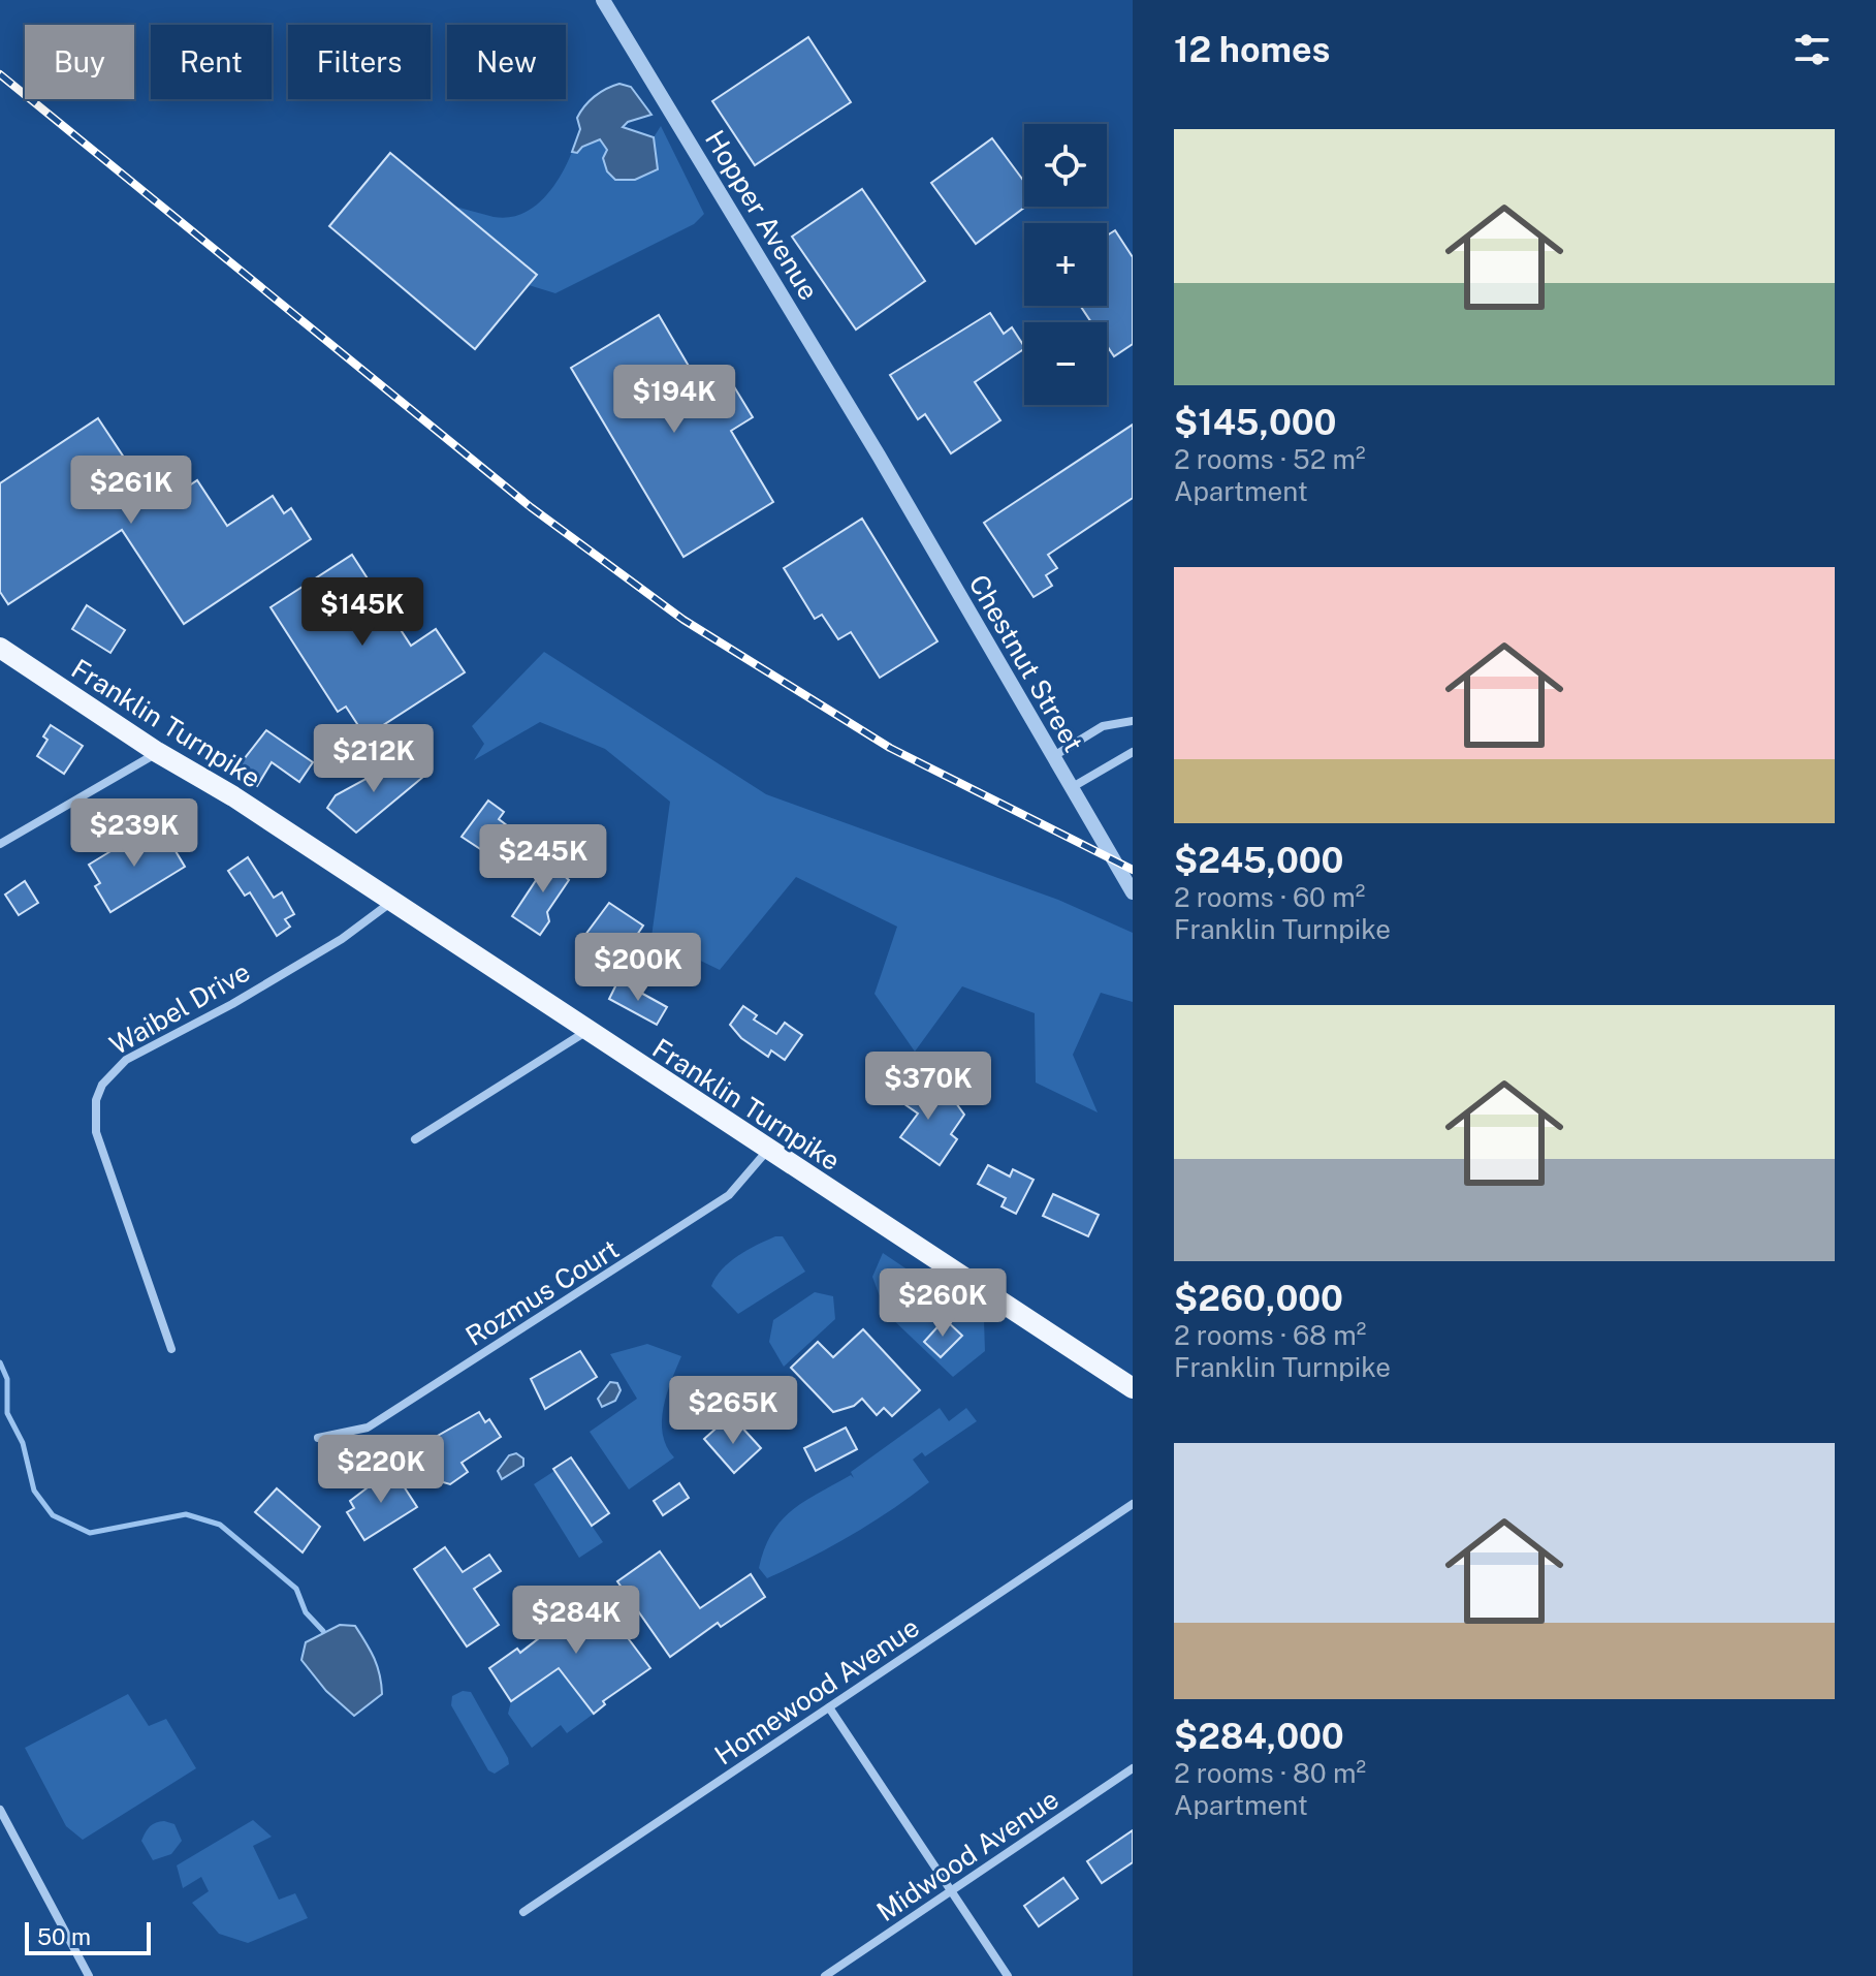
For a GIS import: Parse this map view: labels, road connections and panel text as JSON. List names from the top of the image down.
{
  "streets": {
    "main road": ["Franklin Turnpike"],
    "street": [
      "Hopper Avenue",
      "Chestnut Street",
      "Waibel Drive",
      "Rozmus Court",
      "Homewood Avenue",
      "Midwood Avenue"
    ]
  },
  "crossings": [
    ["Hopper Avenue", "Chestnut Street"],
    ["Franklin Turnpike", "Waibel Drive"],
    ["Franklin Turnpike", "Rozmus Court"]
  ],
  "scale_bar": "50 m",
  "page": {
    "heading": "12 homes",
    "chip": [
      "Buy",
      "Rent",
      "Filters",
      "New"
    ],
    "list": [
      {
        "name": "$145,000",
        "note": "2 rooms · 52 m² · Apartment"
      },
      {
        "name": "$245,000",
        "note": "2 rooms · 60 m² · Franklin Turnpike"
      },
      {
        "name": "$260,000",
        "note": "2 rooms · 68 m² · Franklin Turnpike"
      },
      {
        "name": "$284,000",
        "note": "2 rooms · 80 m² · Apartment"
      }
    ],
    "map_buttons": ["+", "−"],
    "price": [
      "$194K",
      "$261K",
      "$145K",
      "$212K",
      "$239K",
      "$245K",
      "$200K",
      "$370K",
      "$260K",
      "$265K",
      "$220K",
      "$284K"
    ],
    "scale": "50 m"
  }
}
